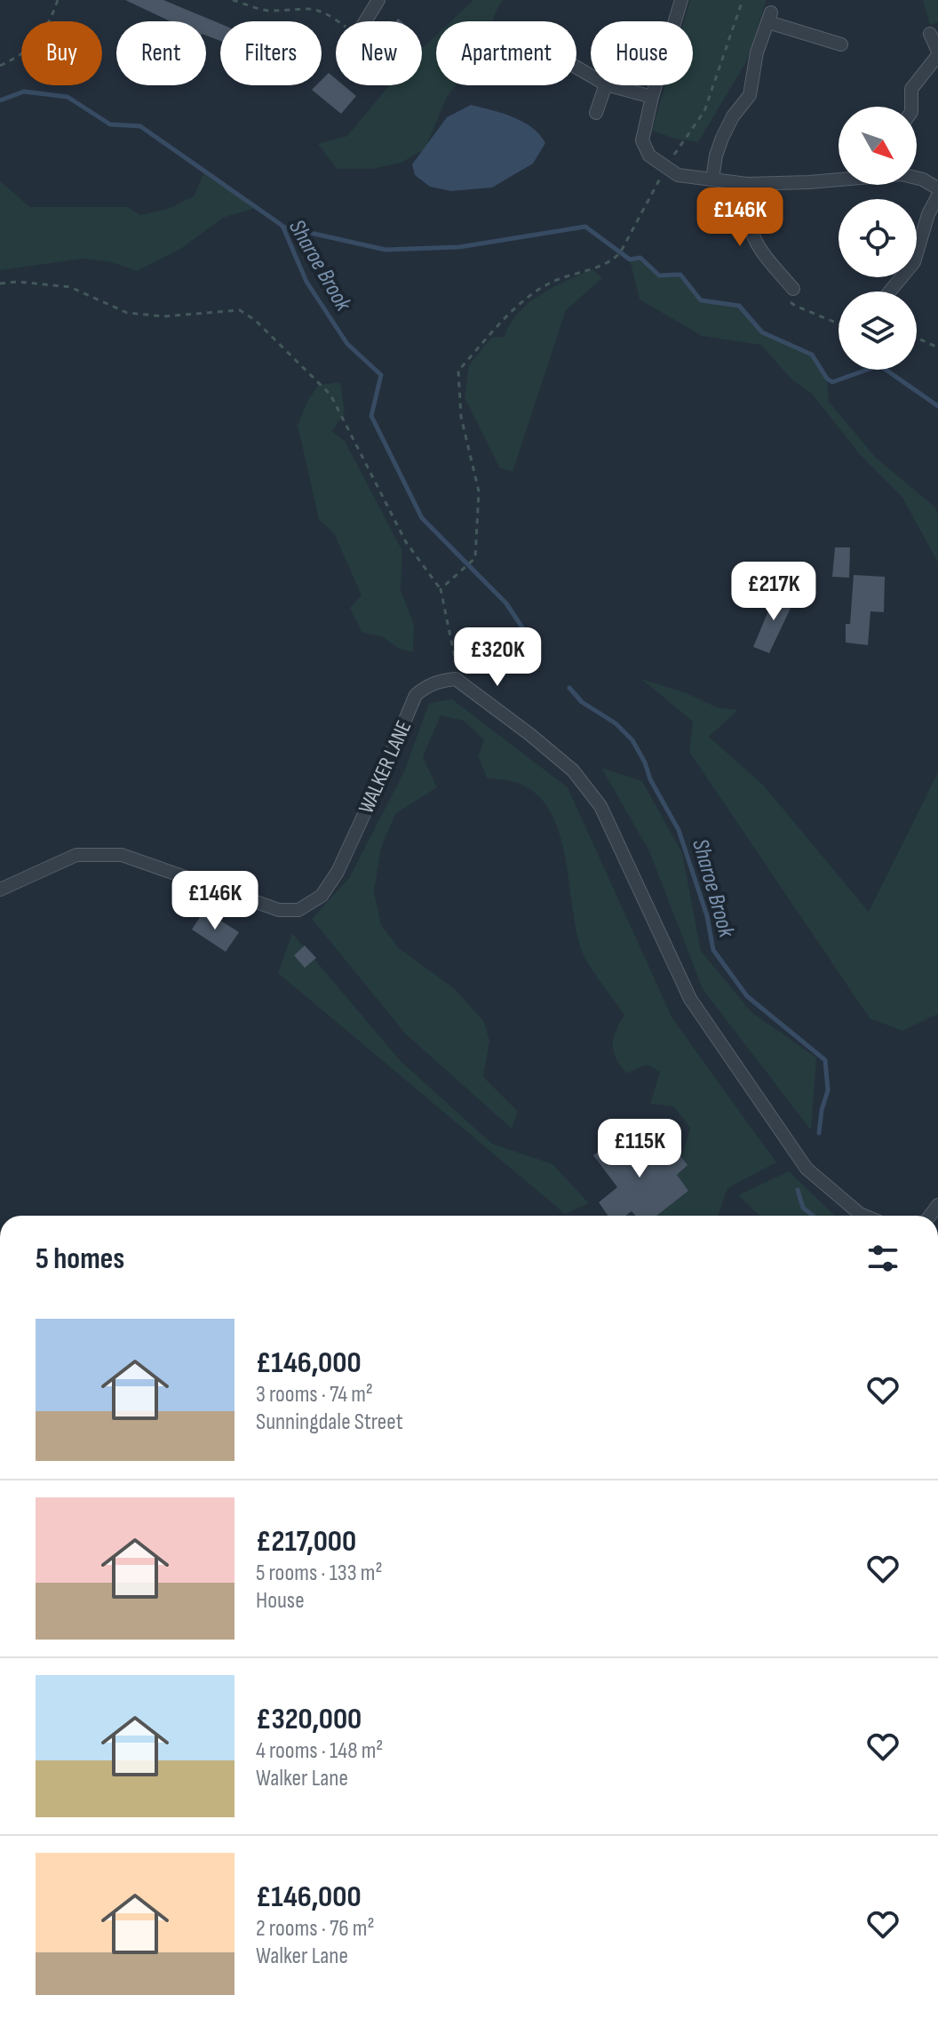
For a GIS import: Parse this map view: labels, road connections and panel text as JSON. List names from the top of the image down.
{
  "streets": {
    "street": ["WALKER LANE"]
  },
  "water": ["Sharoe Brook"],
  "north": "bottom right",
  "page": {
    "chip": [
      "Buy",
      "Rent",
      "Filters",
      "New",
      "Apartment",
      "House"
    ],
    "price": [
      "£146K",
      "£217K",
      "£320K",
      "£146K",
      "£115K"
    ],
    "heading": "5 homes",
    "list": [
      {
        "name": "£146,000",
        "note": "3 rooms · 74 m² · Sunningdale Street"
      },
      {
        "name": "£217,000",
        "note": "5 rooms · 133 m² · House"
      },
      {
        "name": "£320,000",
        "note": "4 rooms · 148 m² · Walker Lane"
      },
      {
        "name": "£146,000",
        "note": "2 rooms · 76 m² · Walker Lane"
      }
    ]
  }
}
